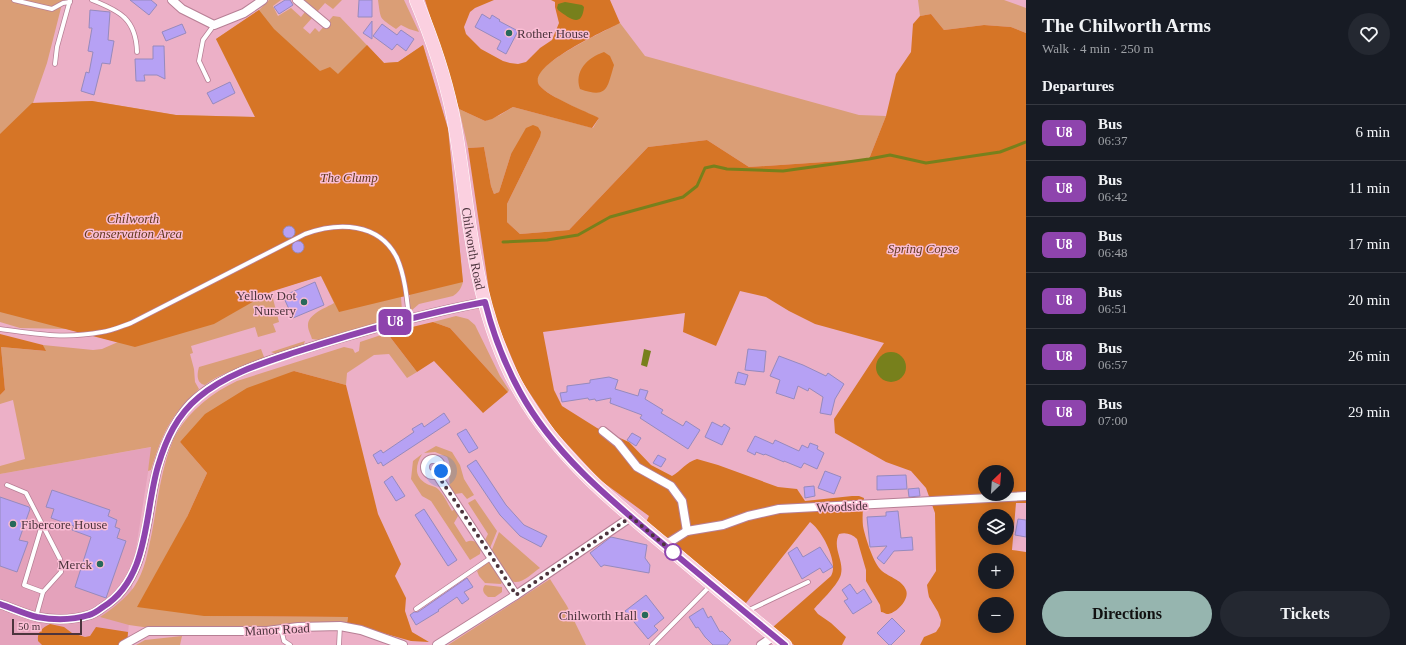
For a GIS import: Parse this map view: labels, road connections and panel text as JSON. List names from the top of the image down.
{
  "streets": {
    "main road": ["Chilworth Road"],
    "street": ["Woodside", "Manor Road"]
  },
  "crossings": [
    ["Chilworth Road", "Woodside"]
  ],
  "parks": ["The Clump", "Chilworth Conservation Area", "Spring Copse"],
  "places": [
    "Rother House",
    "Yellow Dot Nursery",
    "Fibercore House",
    "Merck",
    "Chilworth Hall"
  ],
  "lines": ["bus line U8"],
  "scale_bar": "50 m",
  "north": "top right",
  "page": {
    "on_map": "U8",
    "heading": [
      ["The Chilworth Arms", "Walk · 4 min · 250 m"],
      "Departures"
    ],
    "list": [
      {
        "mark": "U8",
        "name": "Bus",
        "note": "06:37",
        "value": "6 min"
      },
      {
        "mark": "U8",
        "name": "Bus",
        "note": "06:42",
        "value": "11 min"
      },
      {
        "mark": "U8",
        "name": "Bus",
        "note": "06:48",
        "value": "17 min"
      },
      {
        "mark": "U8",
        "name": "Bus",
        "note": "06:51",
        "value": "20 min"
      },
      {
        "mark": "U8",
        "name": "Bus",
        "note": "06:57",
        "value": "26 min"
      },
      {
        "mark": "U8",
        "name": "Bus",
        "note": "07:00",
        "value": "29 min"
      }
    ],
    "map_buttons": ["+", "−"],
    "buttons": ["Directions", "Tickets"],
    "scale": "50 m"
  }
}
